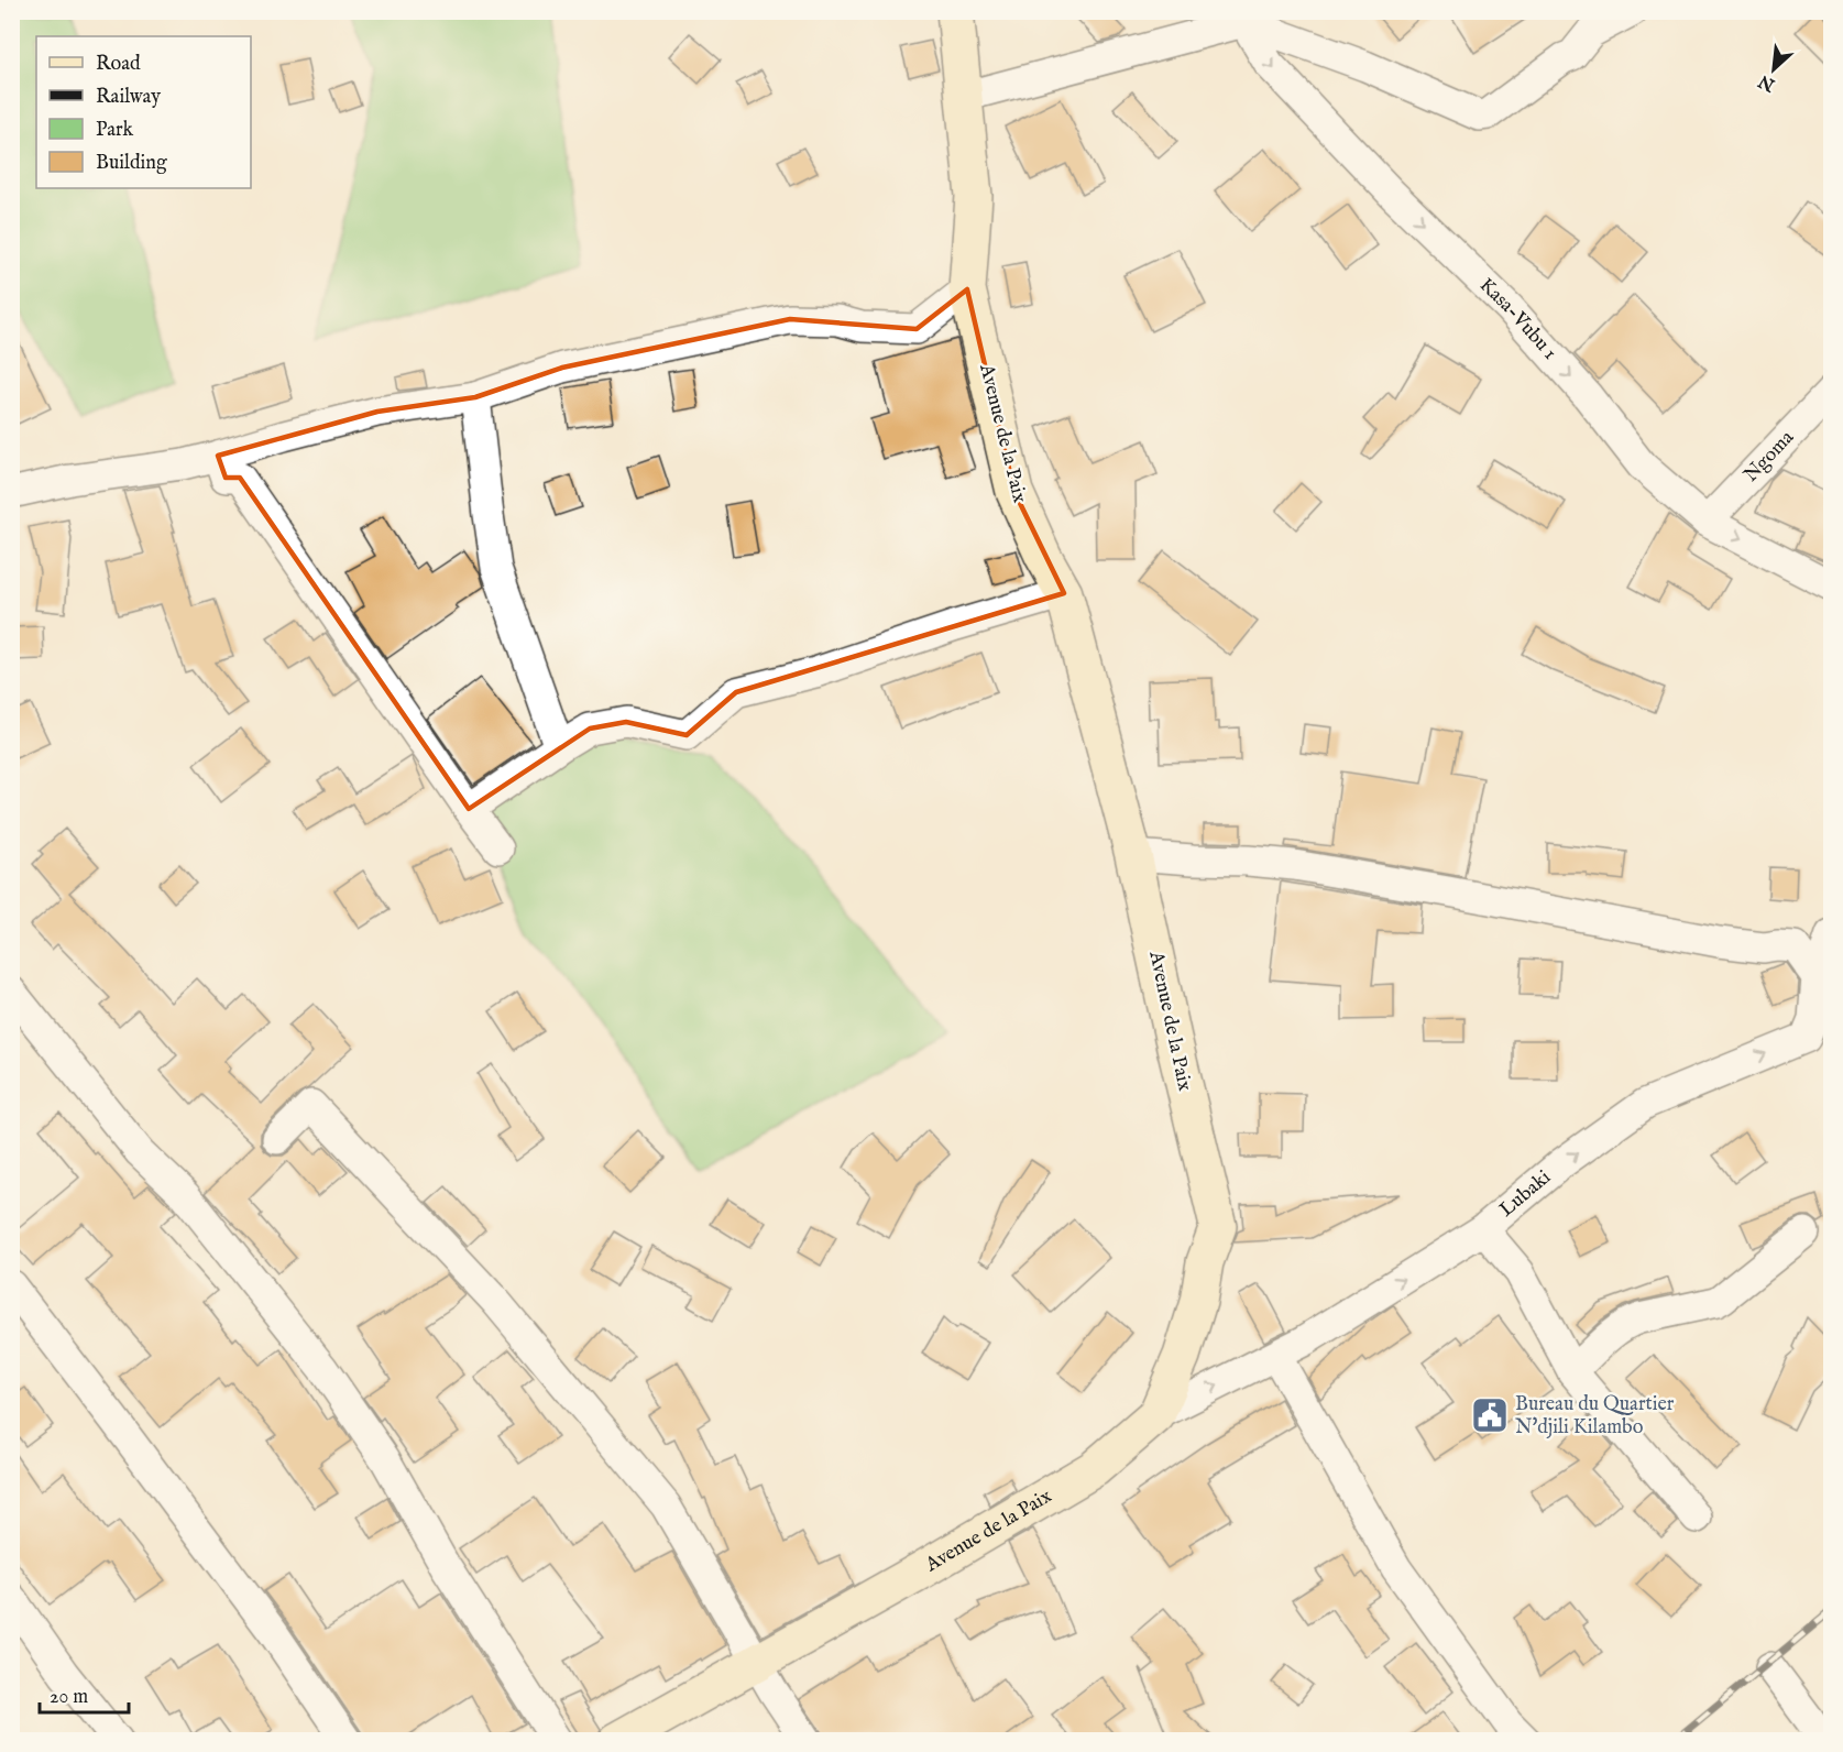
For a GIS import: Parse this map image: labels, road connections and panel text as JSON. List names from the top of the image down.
{
  "streets": {
    "street": [
      "Kasa-Vubu 1",
      "Avenue de la Paix",
      "Ngoma",
      "Lubaki"
    ]
  },
  "crossings": [
    ["Kasa-Vubu 1", "Ngoma"],
    ["Avenue de la Paix", "Lubaki"]
  ],
  "one_way": ["Kasa-Vubu 1"],
  "places": {
    "public building": ["Bureau du Quartier N'djili Kilambo"]
  },
  "legend": [
    "Road",
    "Railway",
    "Park",
    "Building"
  ],
  "scale_bar": "20 m",
  "north": "bottom left"
}
